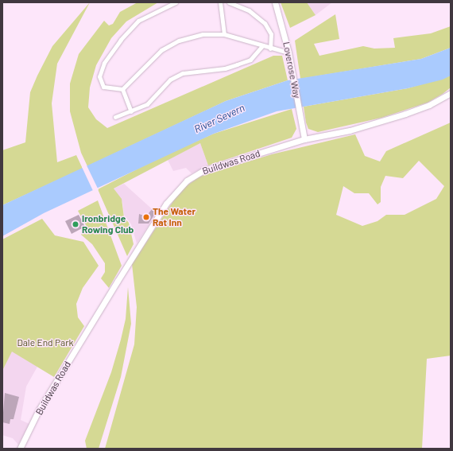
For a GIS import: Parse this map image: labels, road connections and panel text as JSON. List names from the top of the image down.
{
  "streets": {
    "street": ["Loverose Way", "Buildwas Road"]
  },
  "crossings": [
    ["Loverose Way", "Buildwas Road"]
  ],
  "water": ["River Severn"],
  "parks": ["Dale End Park"],
  "places": ["The Water Rat Inn", "Ironbridge Rowing Club"]
}
